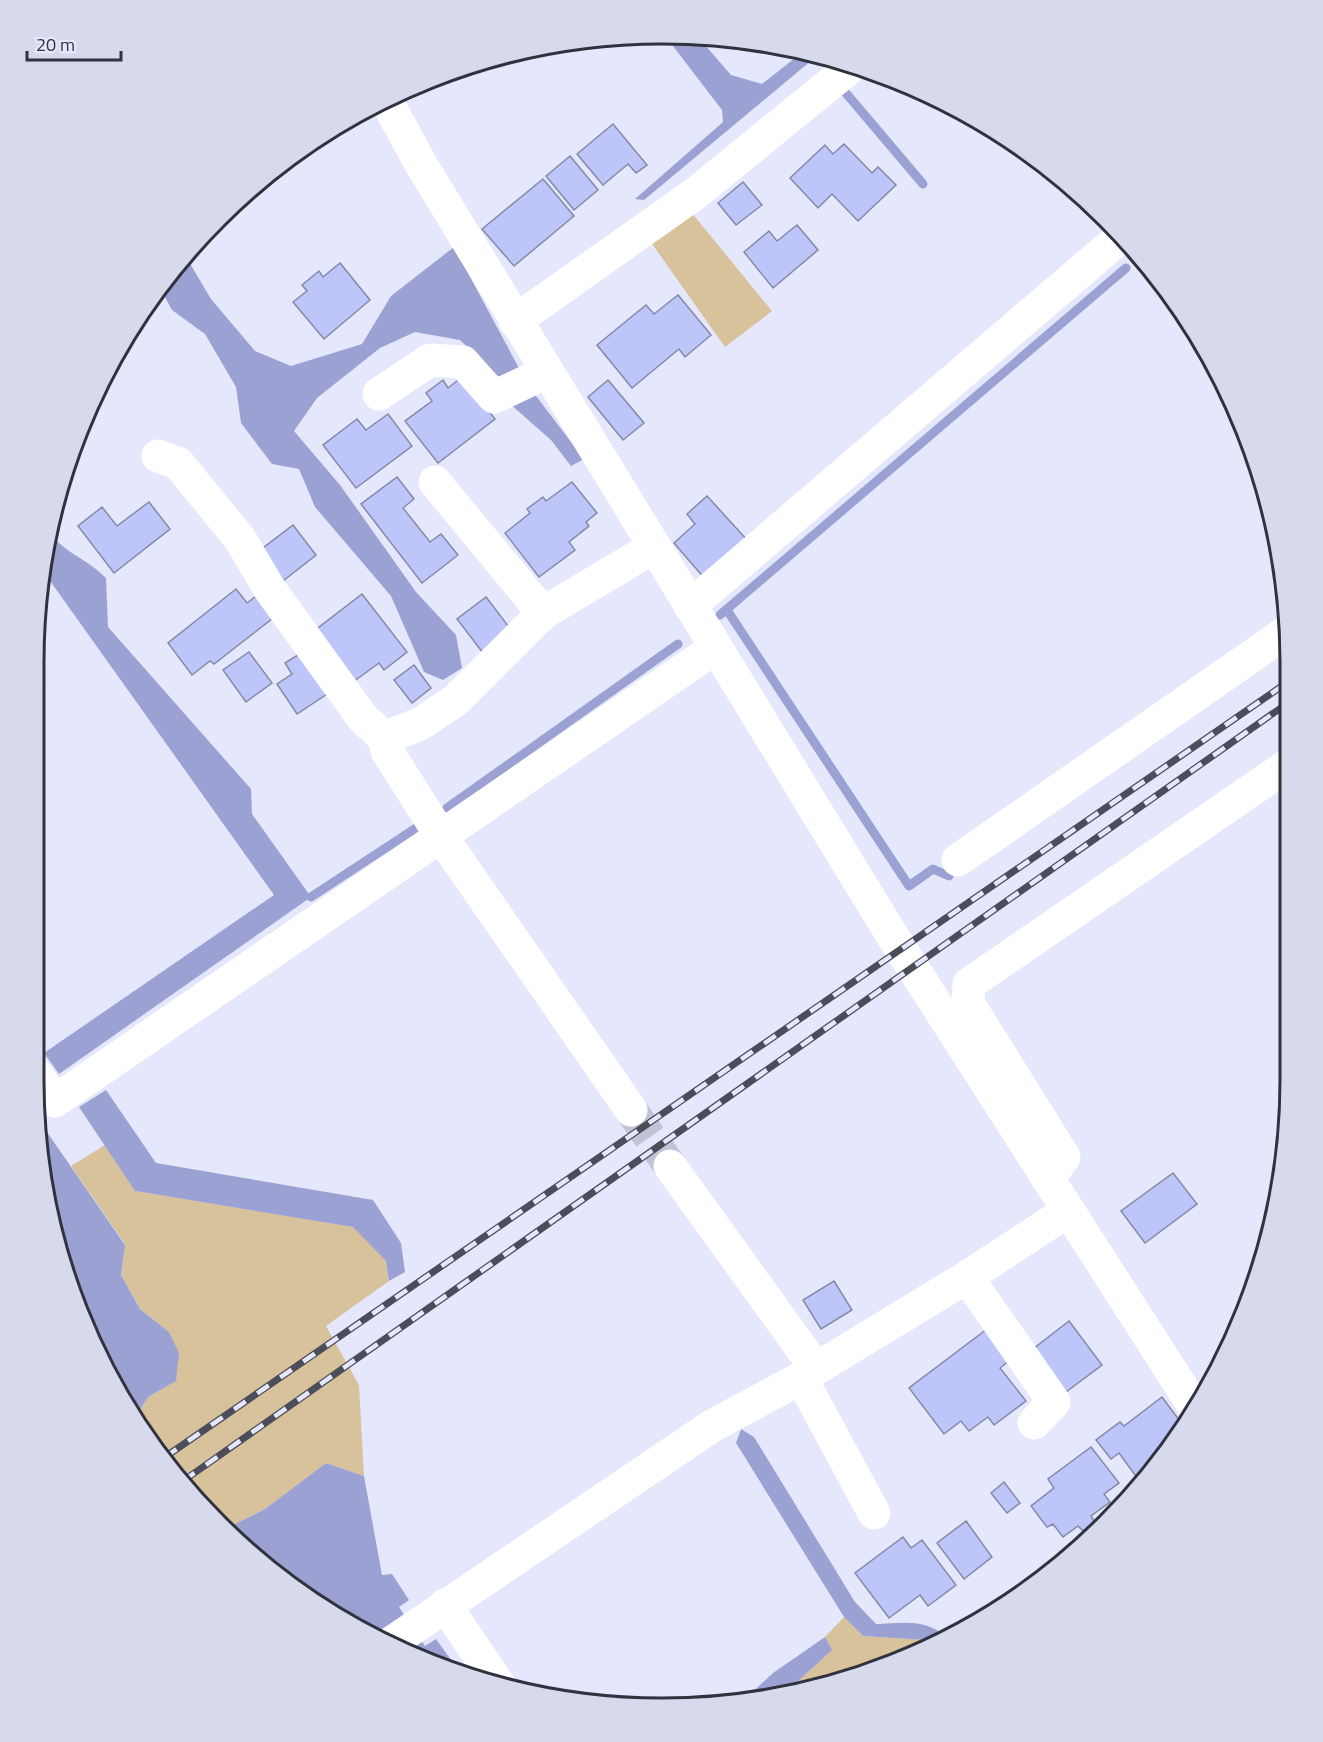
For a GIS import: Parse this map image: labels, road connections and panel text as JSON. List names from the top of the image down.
{
  "scale_bar": "20 m"
}
